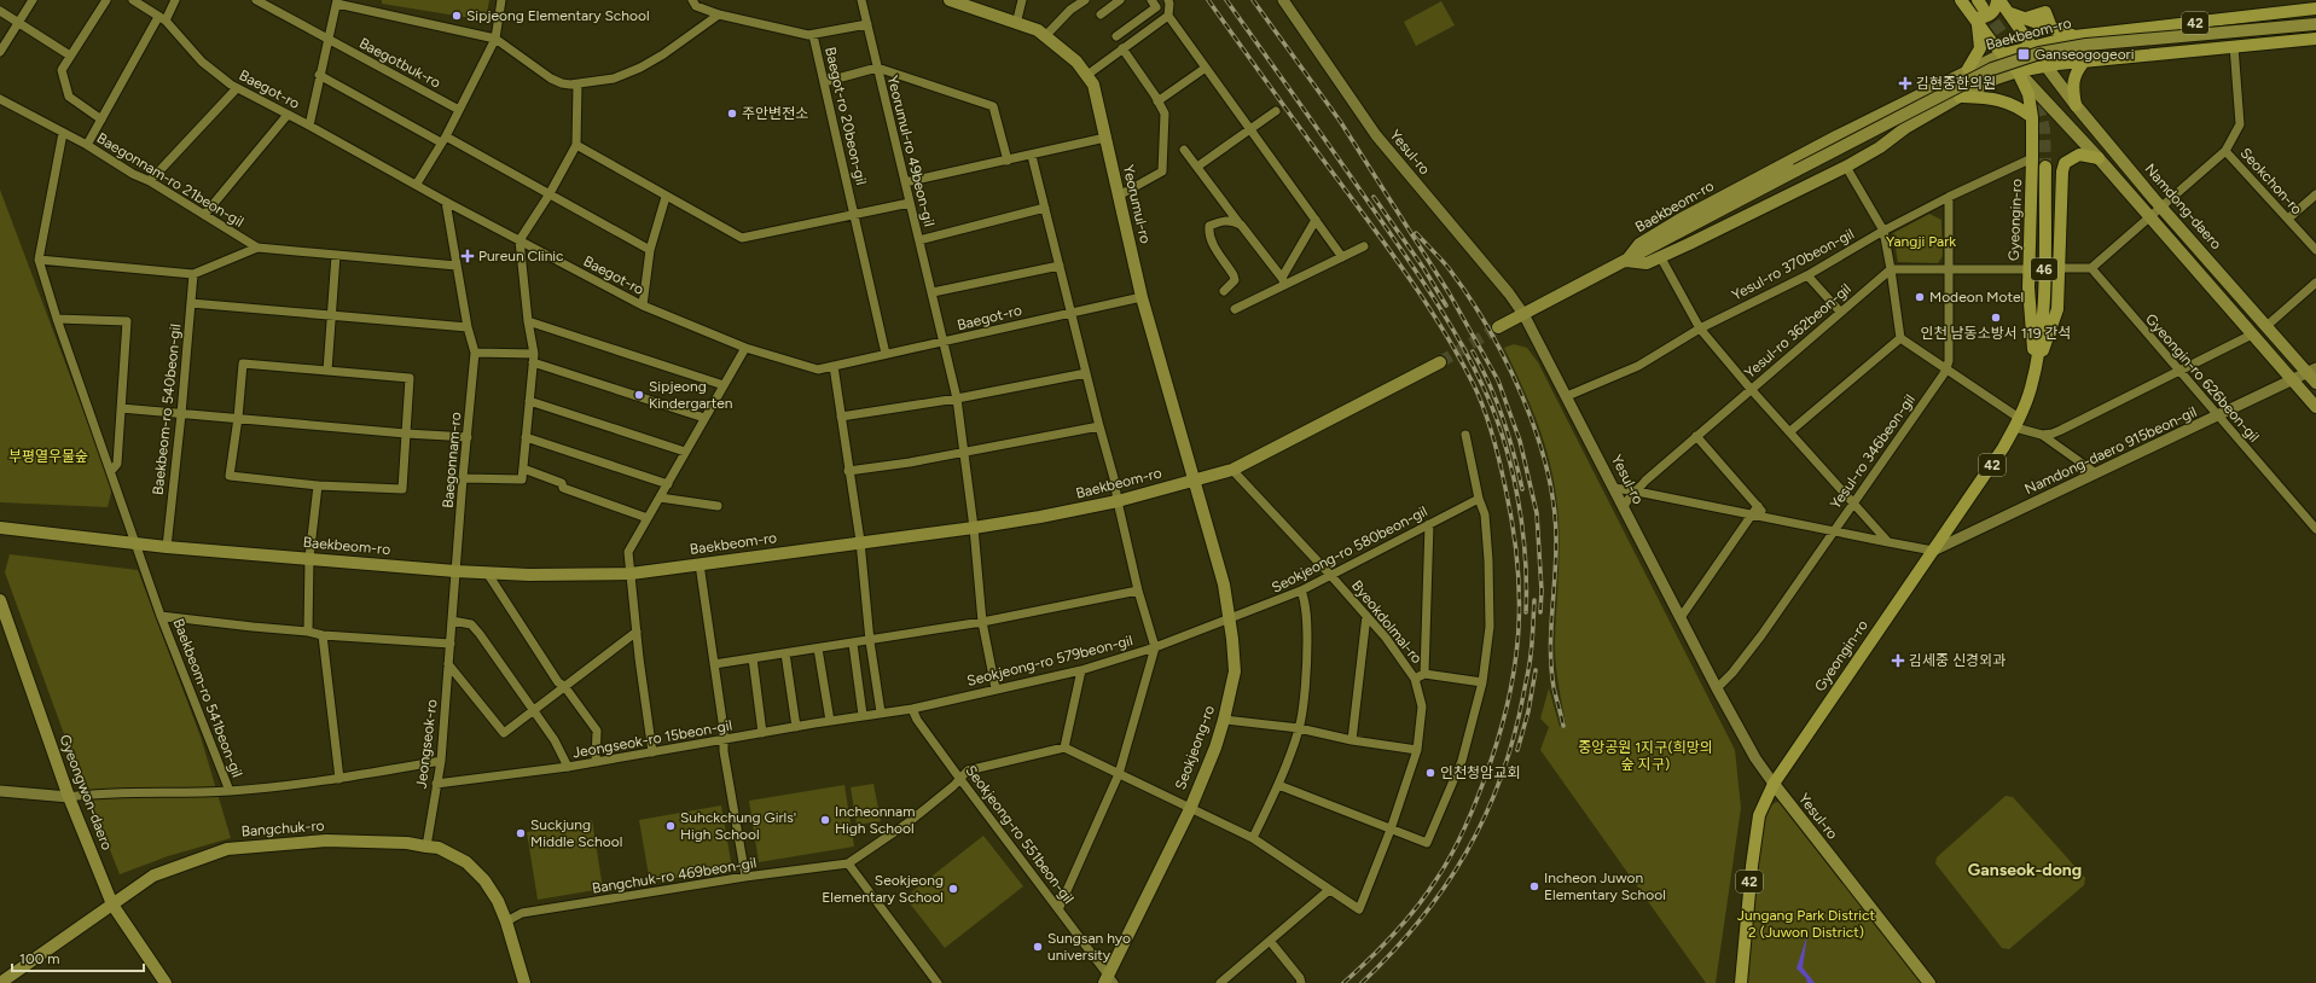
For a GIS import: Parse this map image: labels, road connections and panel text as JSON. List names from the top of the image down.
{
  "streets": {
    "main road": [
      "42",
      "Baekbeom-ro",
      "Yesul-ro",
      "Yeorumul-ro",
      "Namdong-daero",
      "Gyeongin-ro",
      "46",
      "Seokjeong-ro",
      "Gyeongwon-daero",
      "Bangchuk-ro"
    ],
    "street": [
      "Baegotbuk-ro",
      "Baegot-ro",
      "Baegot-ro 20beon-gil",
      "Yeorumul-ro 49beon-gil",
      "Baegonnam-ro 21beon-gil",
      "Seokchon-ro",
      "Yesul-ro 370beon-gil",
      "Yesul-ro 362beon-gil",
      "Gyeongin-ro 626beon-gil",
      "Baekbeom-ro 540beon-gil",
      "Namdong-daero 915beon-gil",
      "Yesul-ro 346beon-gil",
      "Baegonnam-ro",
      "Seokjeong-ro 580beon-gil",
      "Byeokdolmal-ro",
      "Seokjeong-ro 579beon-gil",
      "Baekbeom-ro 541beon-gil",
      "Jeongseok-ro 15beon-gil",
      "Jeongseok-ro",
      "Seokjeong-ro 551beon-gil",
      "Bangchuk-ro 469beon-gil"
    ]
  },
  "crossings": [
    ["Baekbeom-ro", "Yeorumul-ro 49beon-gil"],
    ["Baekbeom-ro", "Yesul-ro"],
    ["Baekbeom-ro", "Yeorumul-ro"],
    ["Baekbeom-ro", "Namdong-daero"],
    ["Baekbeom-ro", "Gyeongin-ro"],
    ["Baekbeom-ro", "Baekbeom-ro 540beon-gil"],
    ["Baekbeom-ro", "Baegonnam-ro"],
    ["Baekbeom-ro", "Byeokdolmal-ro"],
    ["Baekbeom-ro", "Baekbeom-ro 541beon-gil"],
    ["Baekbeom-ro", "Jeongseok-ro"],
    ["Baekbeom-ro", "Seokjeong-ro"],
    ["Baegot-ro", "Baegot-ro 20beon-gil"],
    ["Baegot-ro", "Yeorumul-ro 49beon-gil"],
    ["Baegot-ro", "Yeorumul-ro"],
    ["Baegot-ro", "Baegonnam-ro"],
    ["Yeorumul-ro 49beon-gil", "Seokjeong-ro 579beon-gil"],
    ["Yesul-ro", "Gyeongin-ro"],
    ["Yesul-ro", "Yesul-ro 370beon-gil"],
    ["Yesul-ro", "Yesul-ro 362beon-gil"],
    ["Yesul-ro", "Yesul-ro 346beon-gil"],
    ["Baegonnam-ro 21beon-gil", "Baegonnam-ro"],
    ["Yeorumul-ro", "Seokjeong-ro"],
    ["Namdong-daero", "Namdong-daero 915beon-gil"],
    ["Gyeongin-ro", "Yesul-ro 370beon-gil"],
    ["Gyeongin-ro", "Namdong-daero 915beon-gil"],
    ["Yesul-ro 370beon-gil", "Yesul-ro 346beon-gil"],
    ["Gyeongin-ro 626beon-gil", "Namdong-daero 915beon-gil"],
    ["Baegonnam-ro", "Jeongseok-ro"],
    ["Seokjeong-ro 580beon-gil", "Byeokdolmal-ro"],
    ["Seokjeong-ro 580beon-gil", "Seokjeong-ro 579beon-gil"],
    ["Seokjeong-ro 580beon-gil", "Seokjeong-ro"],
    ["Seokjeong-ro 579beon-gil", "Jeongseok-ro 15beon-gil"],
    ["Seokjeong-ro 579beon-gil", "Seokjeong-ro"],
    ["Seokjeong-ro 579beon-gil", "Seokjeong-ro 551beon-gil"],
    ["Baekbeom-ro 541beon-gil", "Jeongseok-ro"],
    ["Jeongseok-ro 15beon-gil", "Jeongseok-ro"],
    ["Jeongseok-ro", "Bangchuk-ro"],
    ["Seokjeong-ro", "Seokjeong-ro 551beon-gil"],
    ["Gyeongwon-daero", "Bangchuk-ro"],
    ["Bangchuk-ro", "Bangchuk-ro 469beon-gil"]
  ],
  "districts": ["Ganseok-dong"],
  "parks": [
    "Yangji Park",
    "부평열우물숲",
    "중앙공원 1지구(희망의 숲 지구)",
    "Jungang Park District 2 (Juwon District)"
  ],
  "places": {
    "other": [
      "Sipjeong Elementary School",
      "주안변전소",
      "Modeon Motel",
      "인천 남동소방서 119 간석",
      "Sipjeong Kindergarten",
      "인천청암교회",
      "Incheonnam High School",
      "Suhckchung Girls' High School",
      "Suckjung Middle School",
      "Incheon Juwon Elementary School",
      "Seokjeong Elementary School",
      "Sungsan hyo university"
    ],
    "transit": ["Ganseogogeori"],
    "health": ["김현중한의원", "Pureun Clinic", "김세중 신경외과"]
  },
  "scale_bar": "100 m"
}
